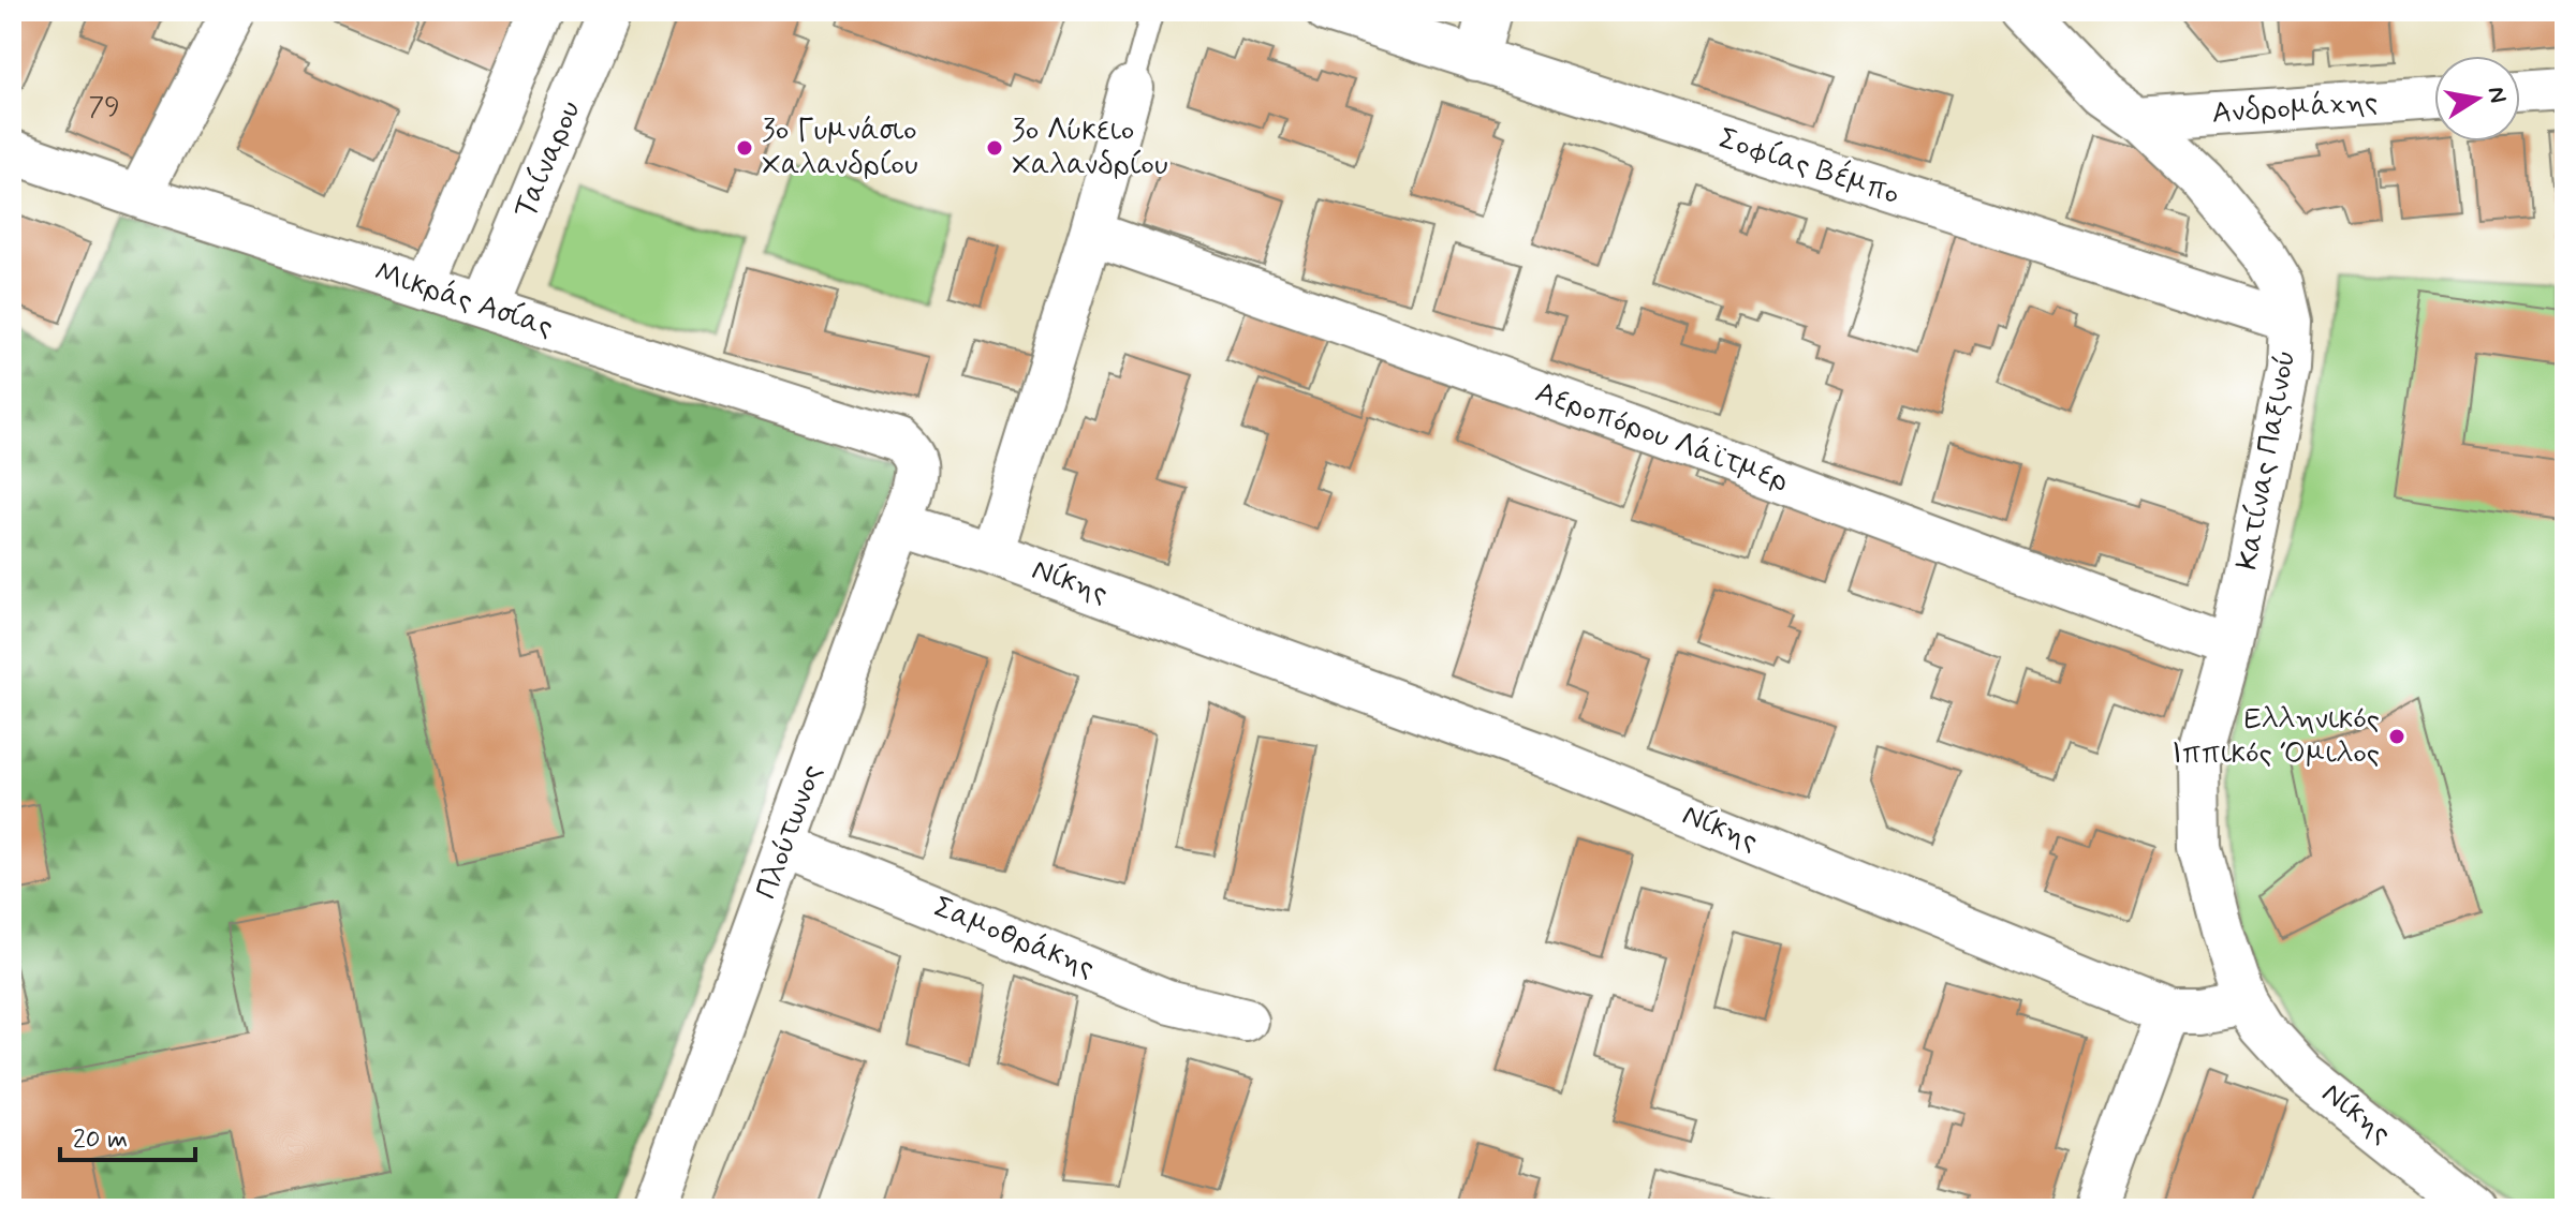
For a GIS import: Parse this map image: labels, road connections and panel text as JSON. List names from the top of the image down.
{
  "streets": {
    "street": [
      "Ανδρομάχης",
      "Ταίναρου",
      "Σοφίας Βέμπο",
      "Μικράς Ασίας",
      "Αεροπόρου Λάϊτμερ",
      "Κατίνας Παξινού",
      "Νίκης",
      "Πλούτωνος",
      "Σαμοθράκης"
    ]
  },
  "crossings": [
    ["Ανδρομάχης", "Κατίνας Παξινού"],
    ["Ταίναρου", "Μικράς Ασίας"],
    ["Σοφίας Βέμπο", "Κατίνας Παξινού"],
    ["Μικράς Ασίας", "Πλούτωνος"],
    ["Αεροπόρου Λάϊτμερ", "Κατίνας Παξινού"],
    ["Κατίνας Παξινού", "Νίκης"],
    ["Νίκης", "Πλούτωνος"],
    ["Πλούτωνος", "Σαμοθράκης"]
  ],
  "places": ["3ο Γυμνάσιο Χαλανδρίου", "3ο Λύκειο Χαλανδρίου", "Ελληνικός Ιππικός Όμιλος"],
  "house_numbers": ["79"],
  "scale_bar": "20 m",
  "north": "right"
}
